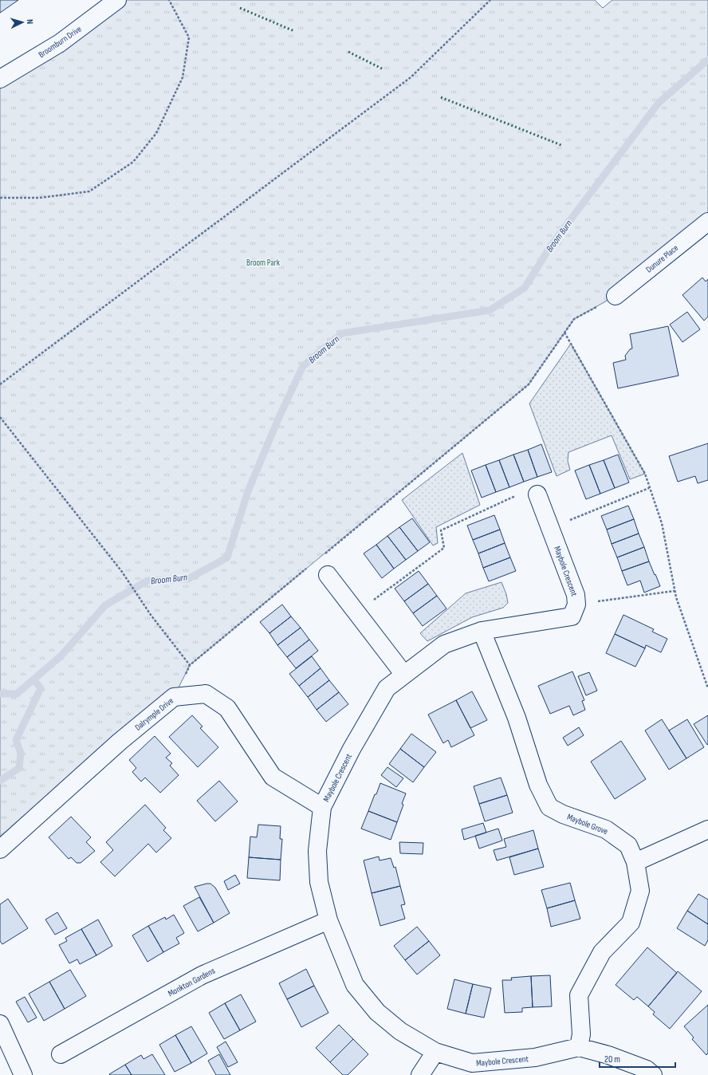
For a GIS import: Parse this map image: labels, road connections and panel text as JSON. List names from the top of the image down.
{
  "streets": {
    "street": [
      "Broomburn Drive",
      "Dunure Place",
      "Maybole Crescent",
      "Dalrymple Drive",
      "Maybole Grove",
      "Monkton Gardens"
    ]
  },
  "crossings": [
    ["Maybole Crescent", "Dalrymple Drive"],
    ["Maybole Crescent", "Maybole Grove"],
    ["Maybole Crescent", "Monkton Gardens"]
  ],
  "water": ["Broom Burn"],
  "parks": ["Broom Park"],
  "scale_bar": "20 m",
  "north": "right"
}
